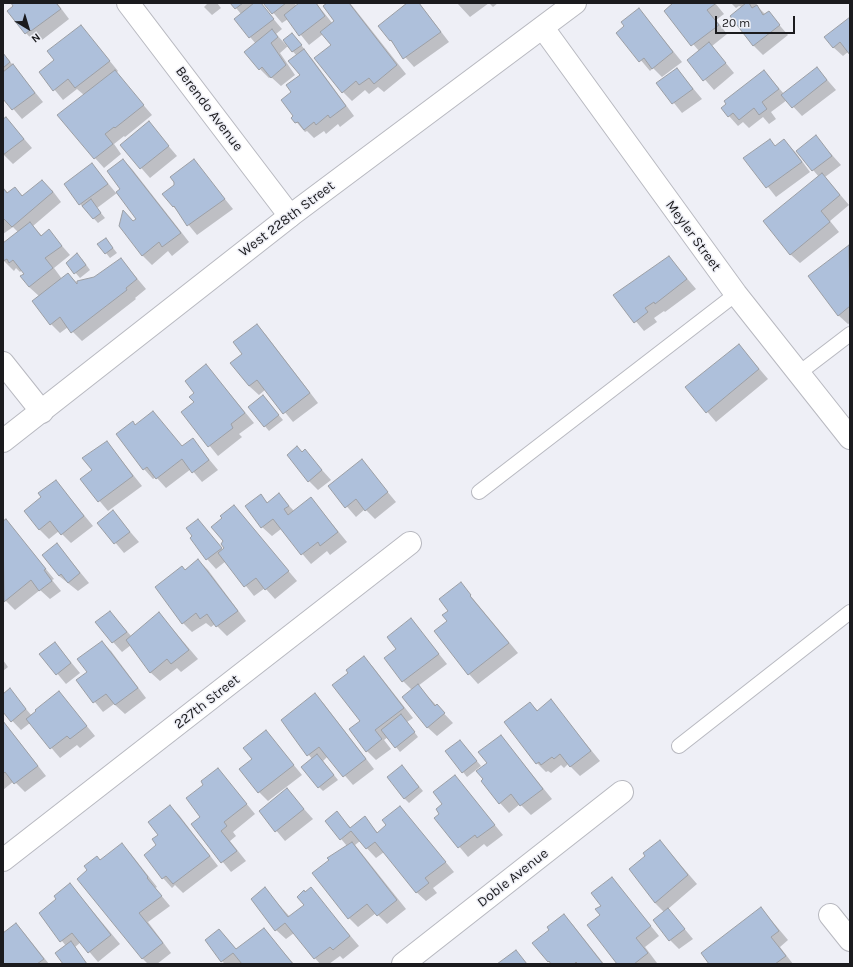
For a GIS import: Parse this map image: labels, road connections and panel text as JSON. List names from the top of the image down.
{
  "streets": {
    "street": [
      "Berendo Avenue",
      "West 228th Street",
      "Meyler Street",
      "227th Street",
      "Doble Avenue"
    ]
  },
  "crossings": [
    ["Berendo Avenue", "West 228th Street"],
    ["West 228th Street", "Meyler Street"]
  ],
  "scale_bar": "20 m",
  "north": "bottom right"
}
